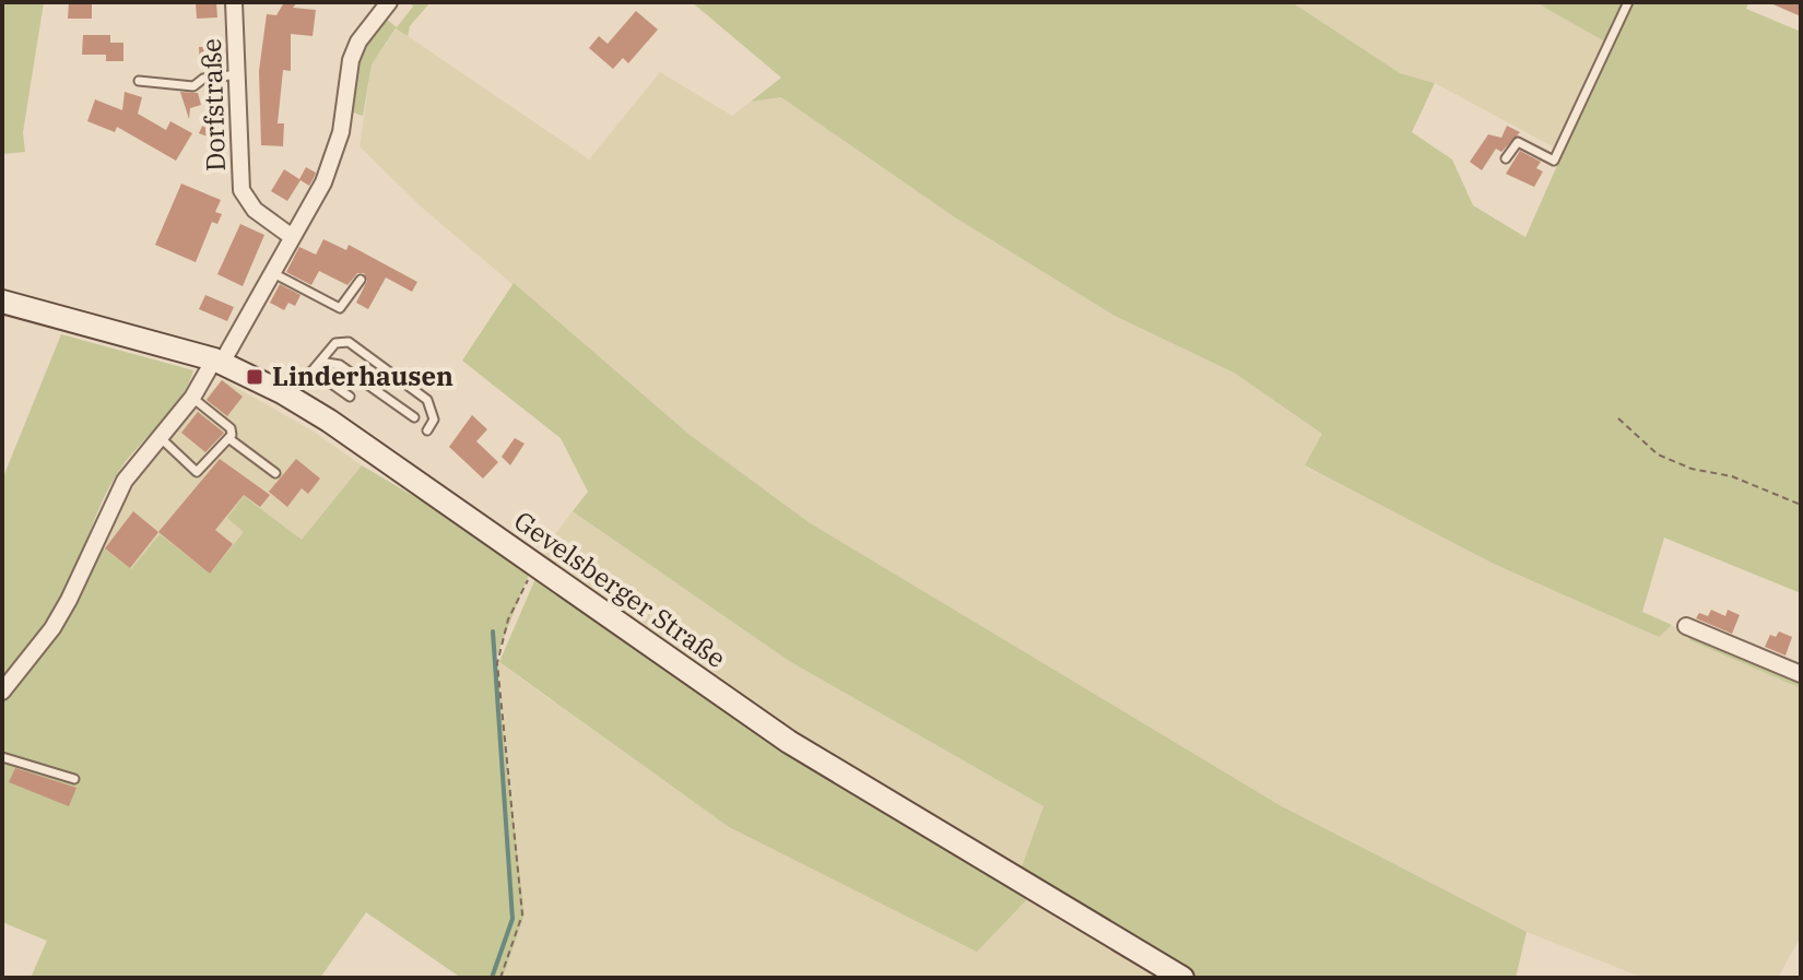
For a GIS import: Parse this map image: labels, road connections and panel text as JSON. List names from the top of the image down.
{
  "streets": {
    "main road": ["Gevelsberger Straße"],
    "street": ["Dorfstraße"]
  },
  "places": {
    "transit": ["Linderhausen"]
  }
}
